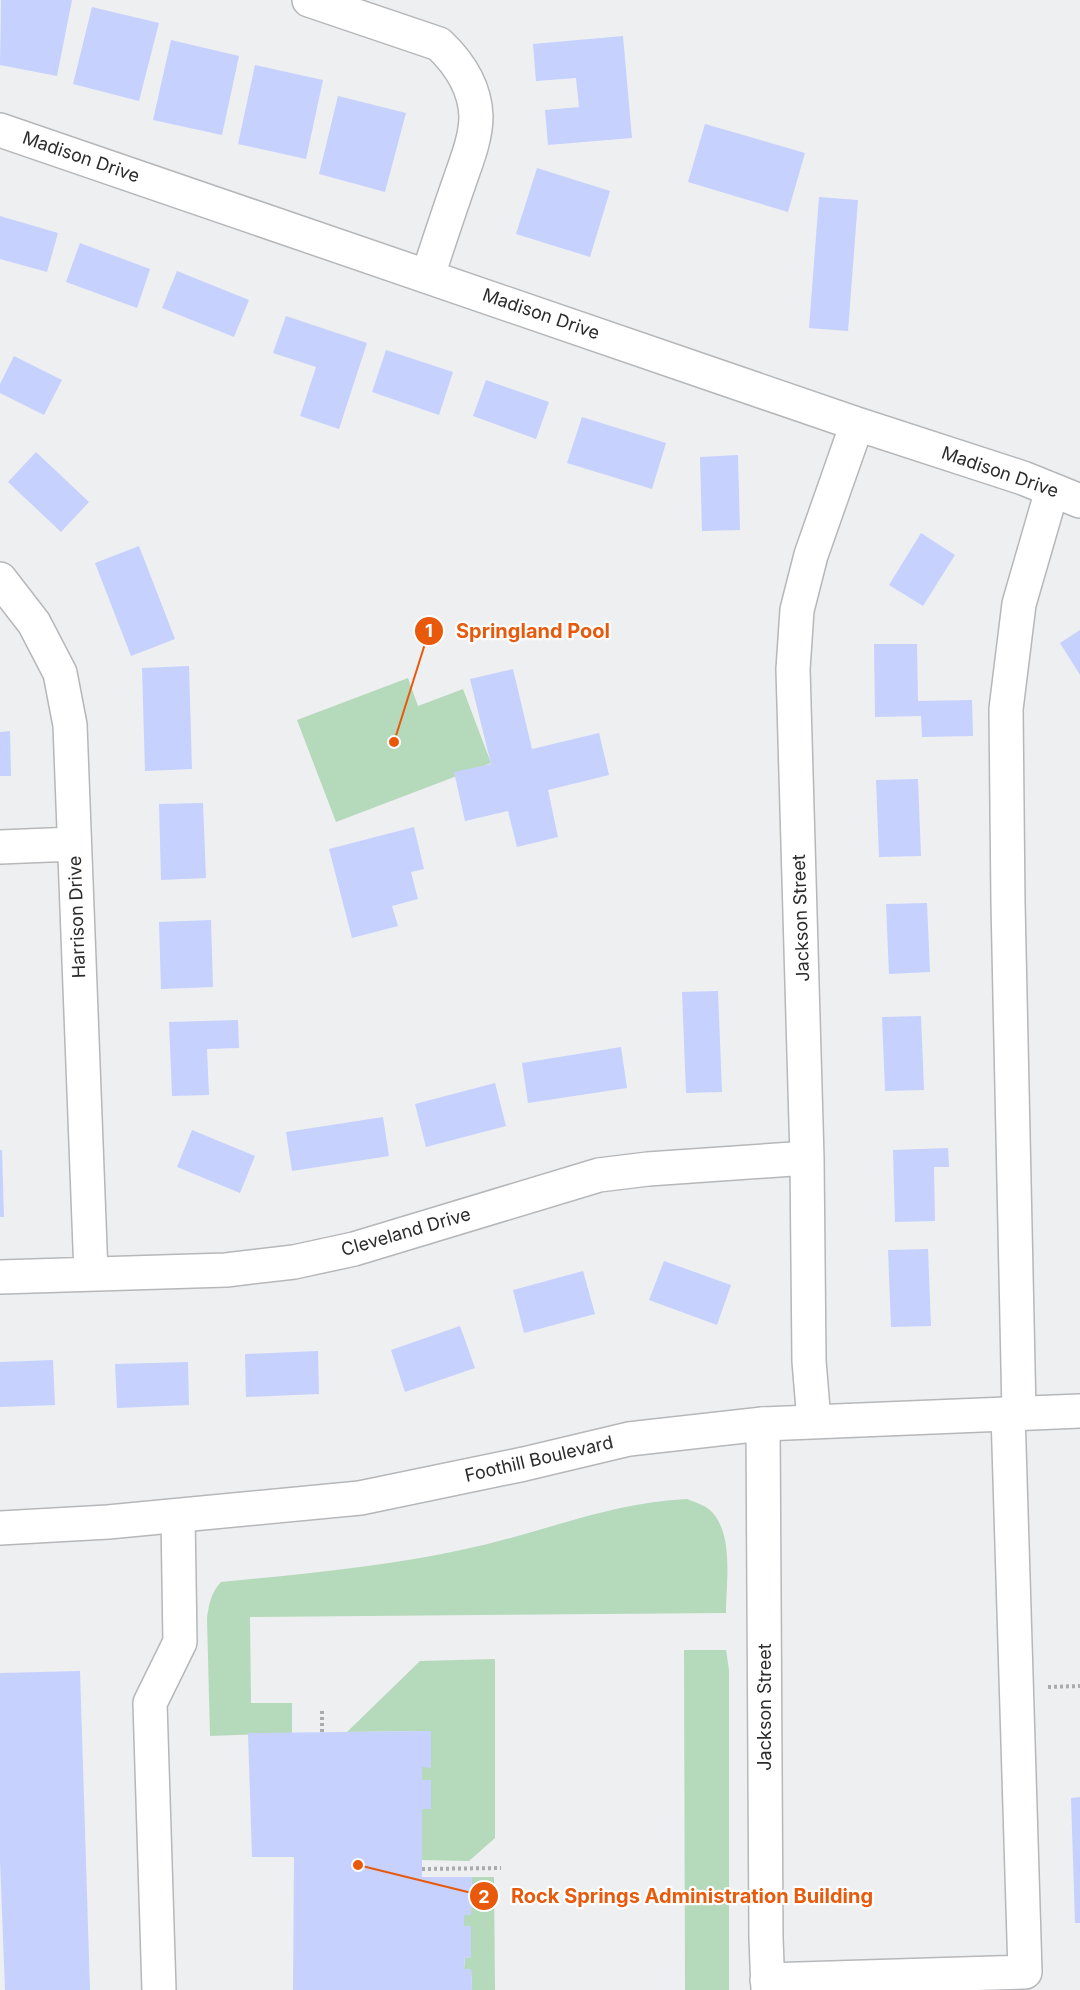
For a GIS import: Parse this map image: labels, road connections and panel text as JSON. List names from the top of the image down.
{
  "streets": {
    "street": [
      "Madison Drive",
      "Harrison Drive",
      "Jackson Street",
      "Cleveland Drive",
      "Foothill Boulevard"
    ]
  },
  "crossings": [
    ["Madison Drive", "Jackson Street"],
    ["Harrison Drive", "Cleveland Drive"],
    ["Jackson Street", "Cleveland Drive"],
    ["Jackson Street", "Foothill Boulevard"]
  ],
  "places": ["Springland Pool", "Rock Springs Administration Building"]
}
